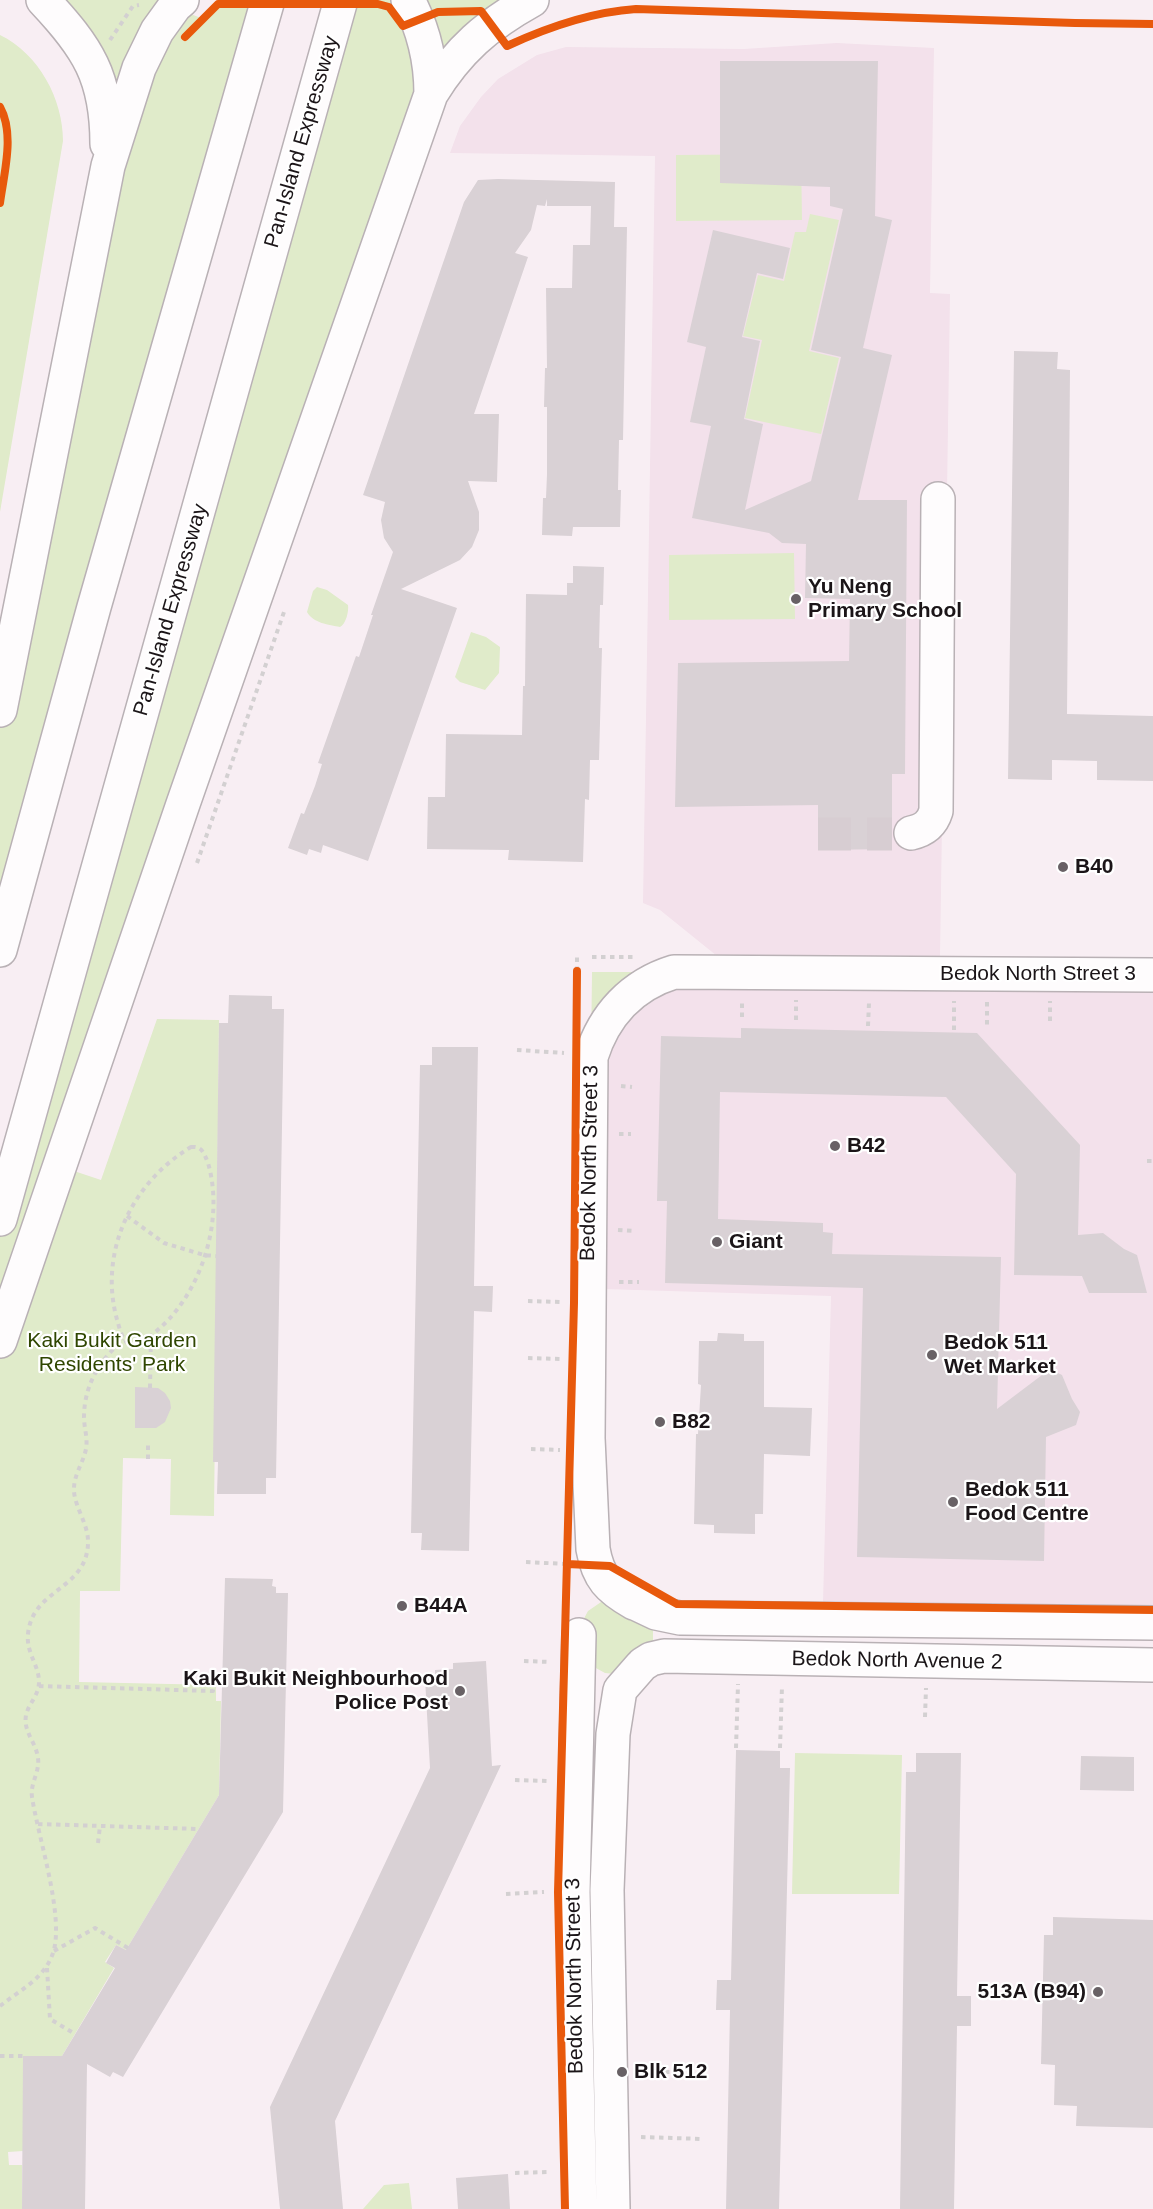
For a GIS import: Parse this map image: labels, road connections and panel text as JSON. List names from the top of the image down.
{
  "streets": {
    "main road": ["Pan-Island Expressway", "Bedok North Street 3", "Bedok North Avenue 2"]
  },
  "crossings": [
    ["Bedok North Street 3", "Bedok North Avenue 2"]
  ],
  "parks": ["Kaki Bukit Garden Residents' Park"],
  "places": [
    "Yu Neng Primary School",
    "B40",
    "B42",
    "Giant",
    "Bedok 511 Wet Market",
    "B82",
    "Bedok 511 Food Centre",
    "B44A",
    "Kaki Bukit Neighbourhood Police Post",
    "513A (B94)",
    "Blk 512"
  ]
}
